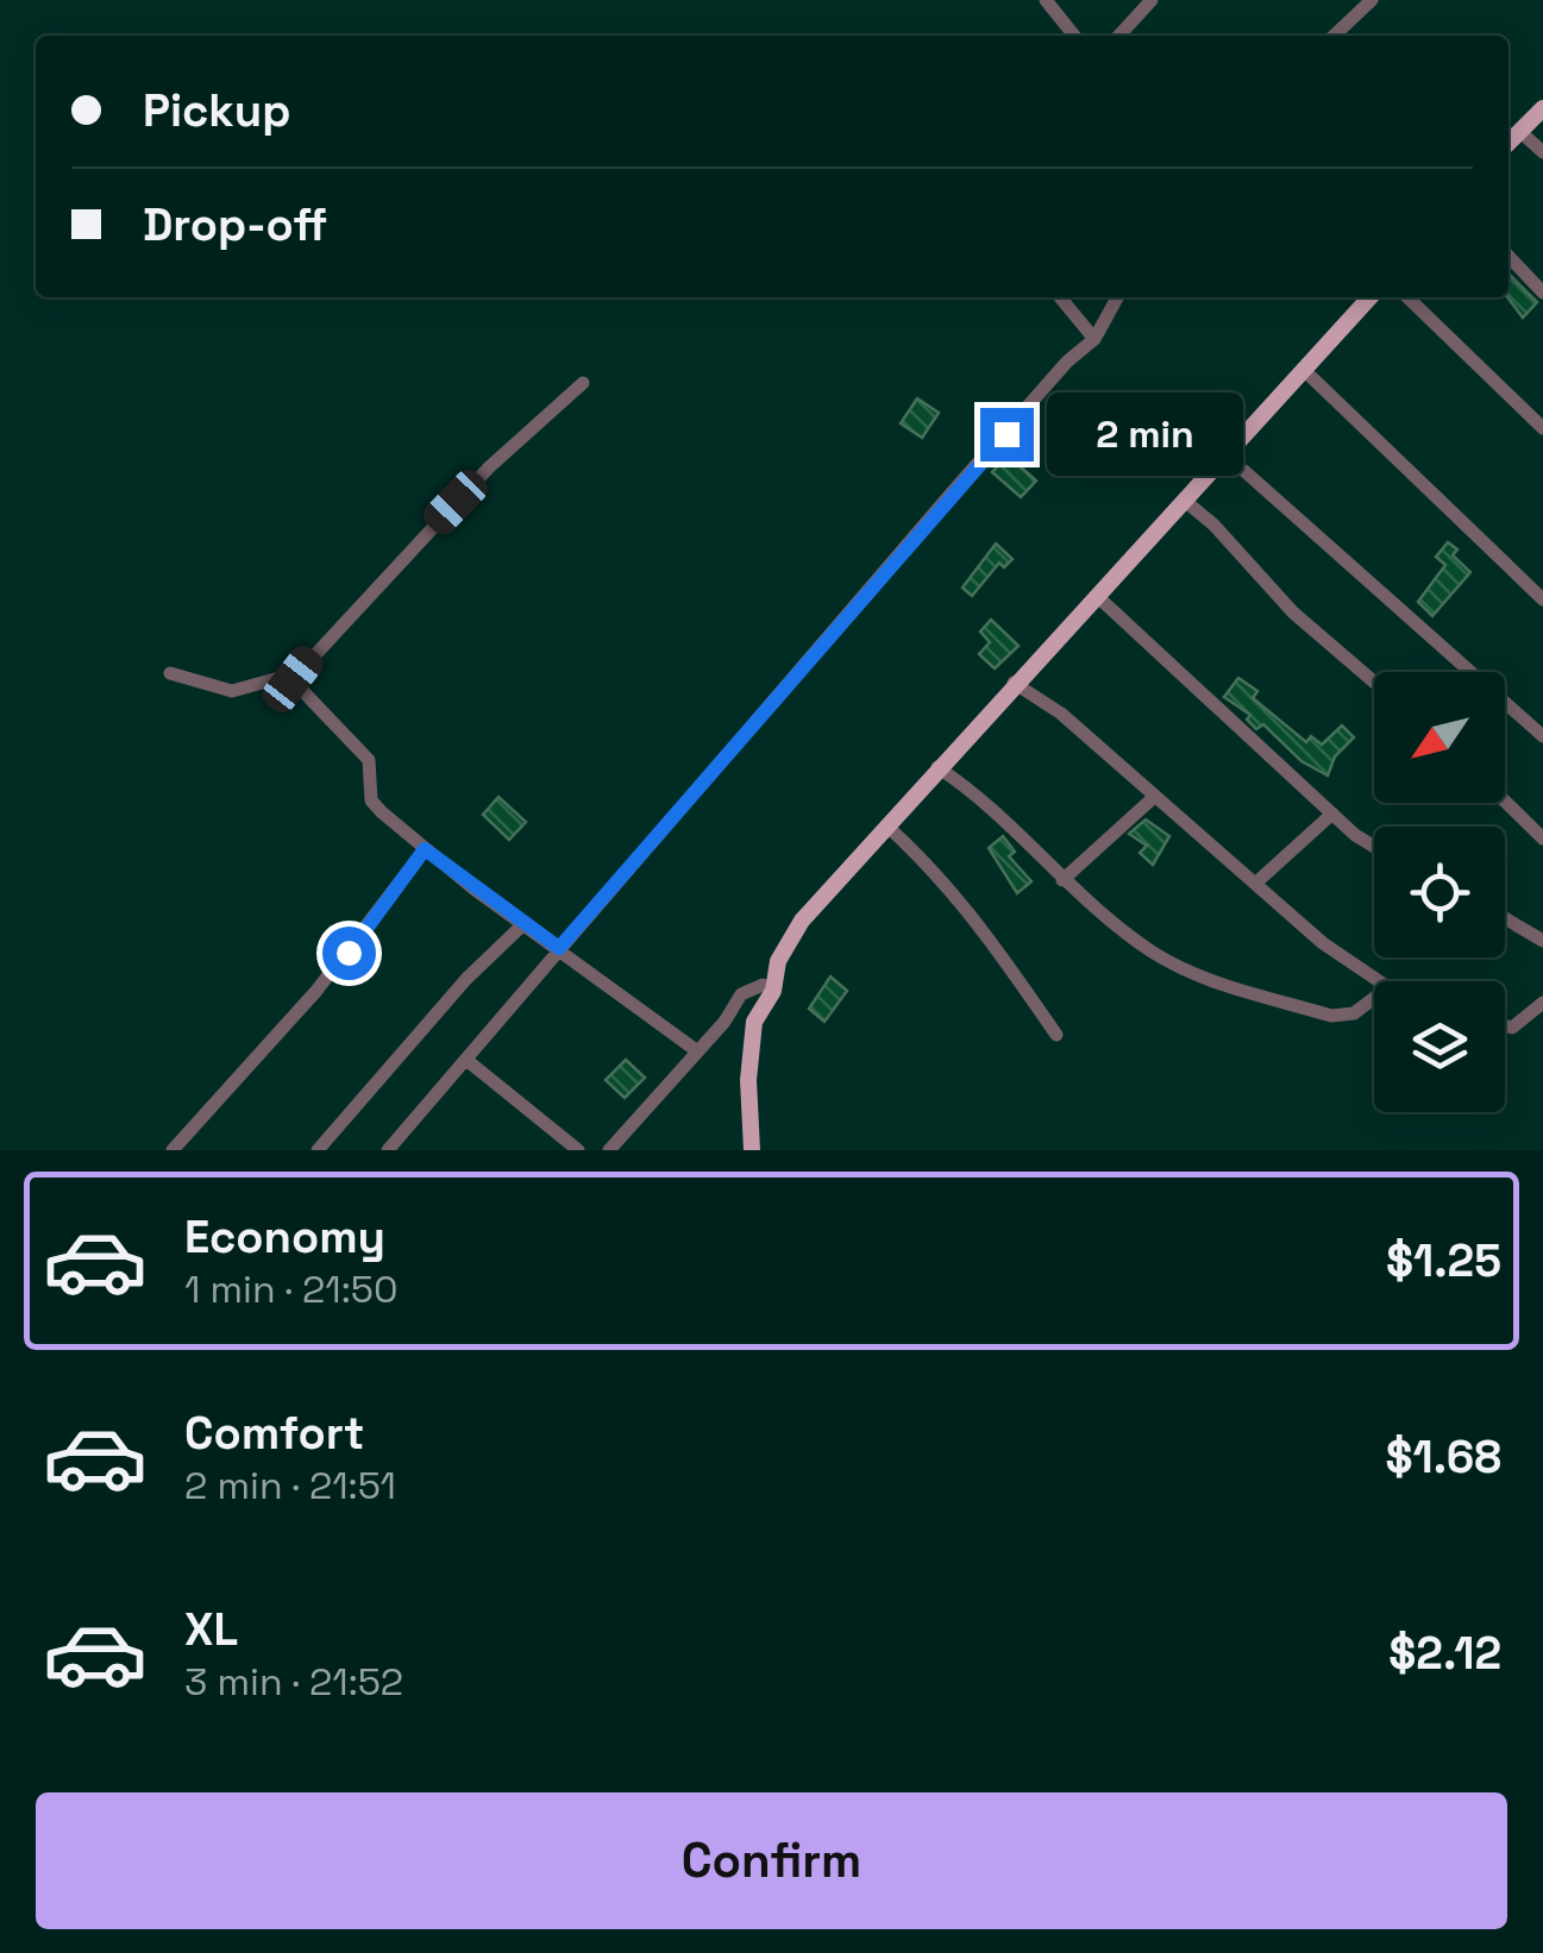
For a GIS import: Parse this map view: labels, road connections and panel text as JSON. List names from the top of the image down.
{
  "north": "bottom left",
  "page": {
    "banner": ["Pickup", "Drop-off"],
    "bubble": "2 min",
    "list": [
      {
        "name": "Economy",
        "note": "1 min · 21:50",
        "value": "$1.25"
      },
      {
        "name": "Comfort",
        "note": "2 min · 21:51",
        "value": "$1.68"
      },
      {
        "name": "XL",
        "note": "3 min · 21:52",
        "value": "$2.12"
      }
    ],
    "buttons": "Confirm"
  }
}
